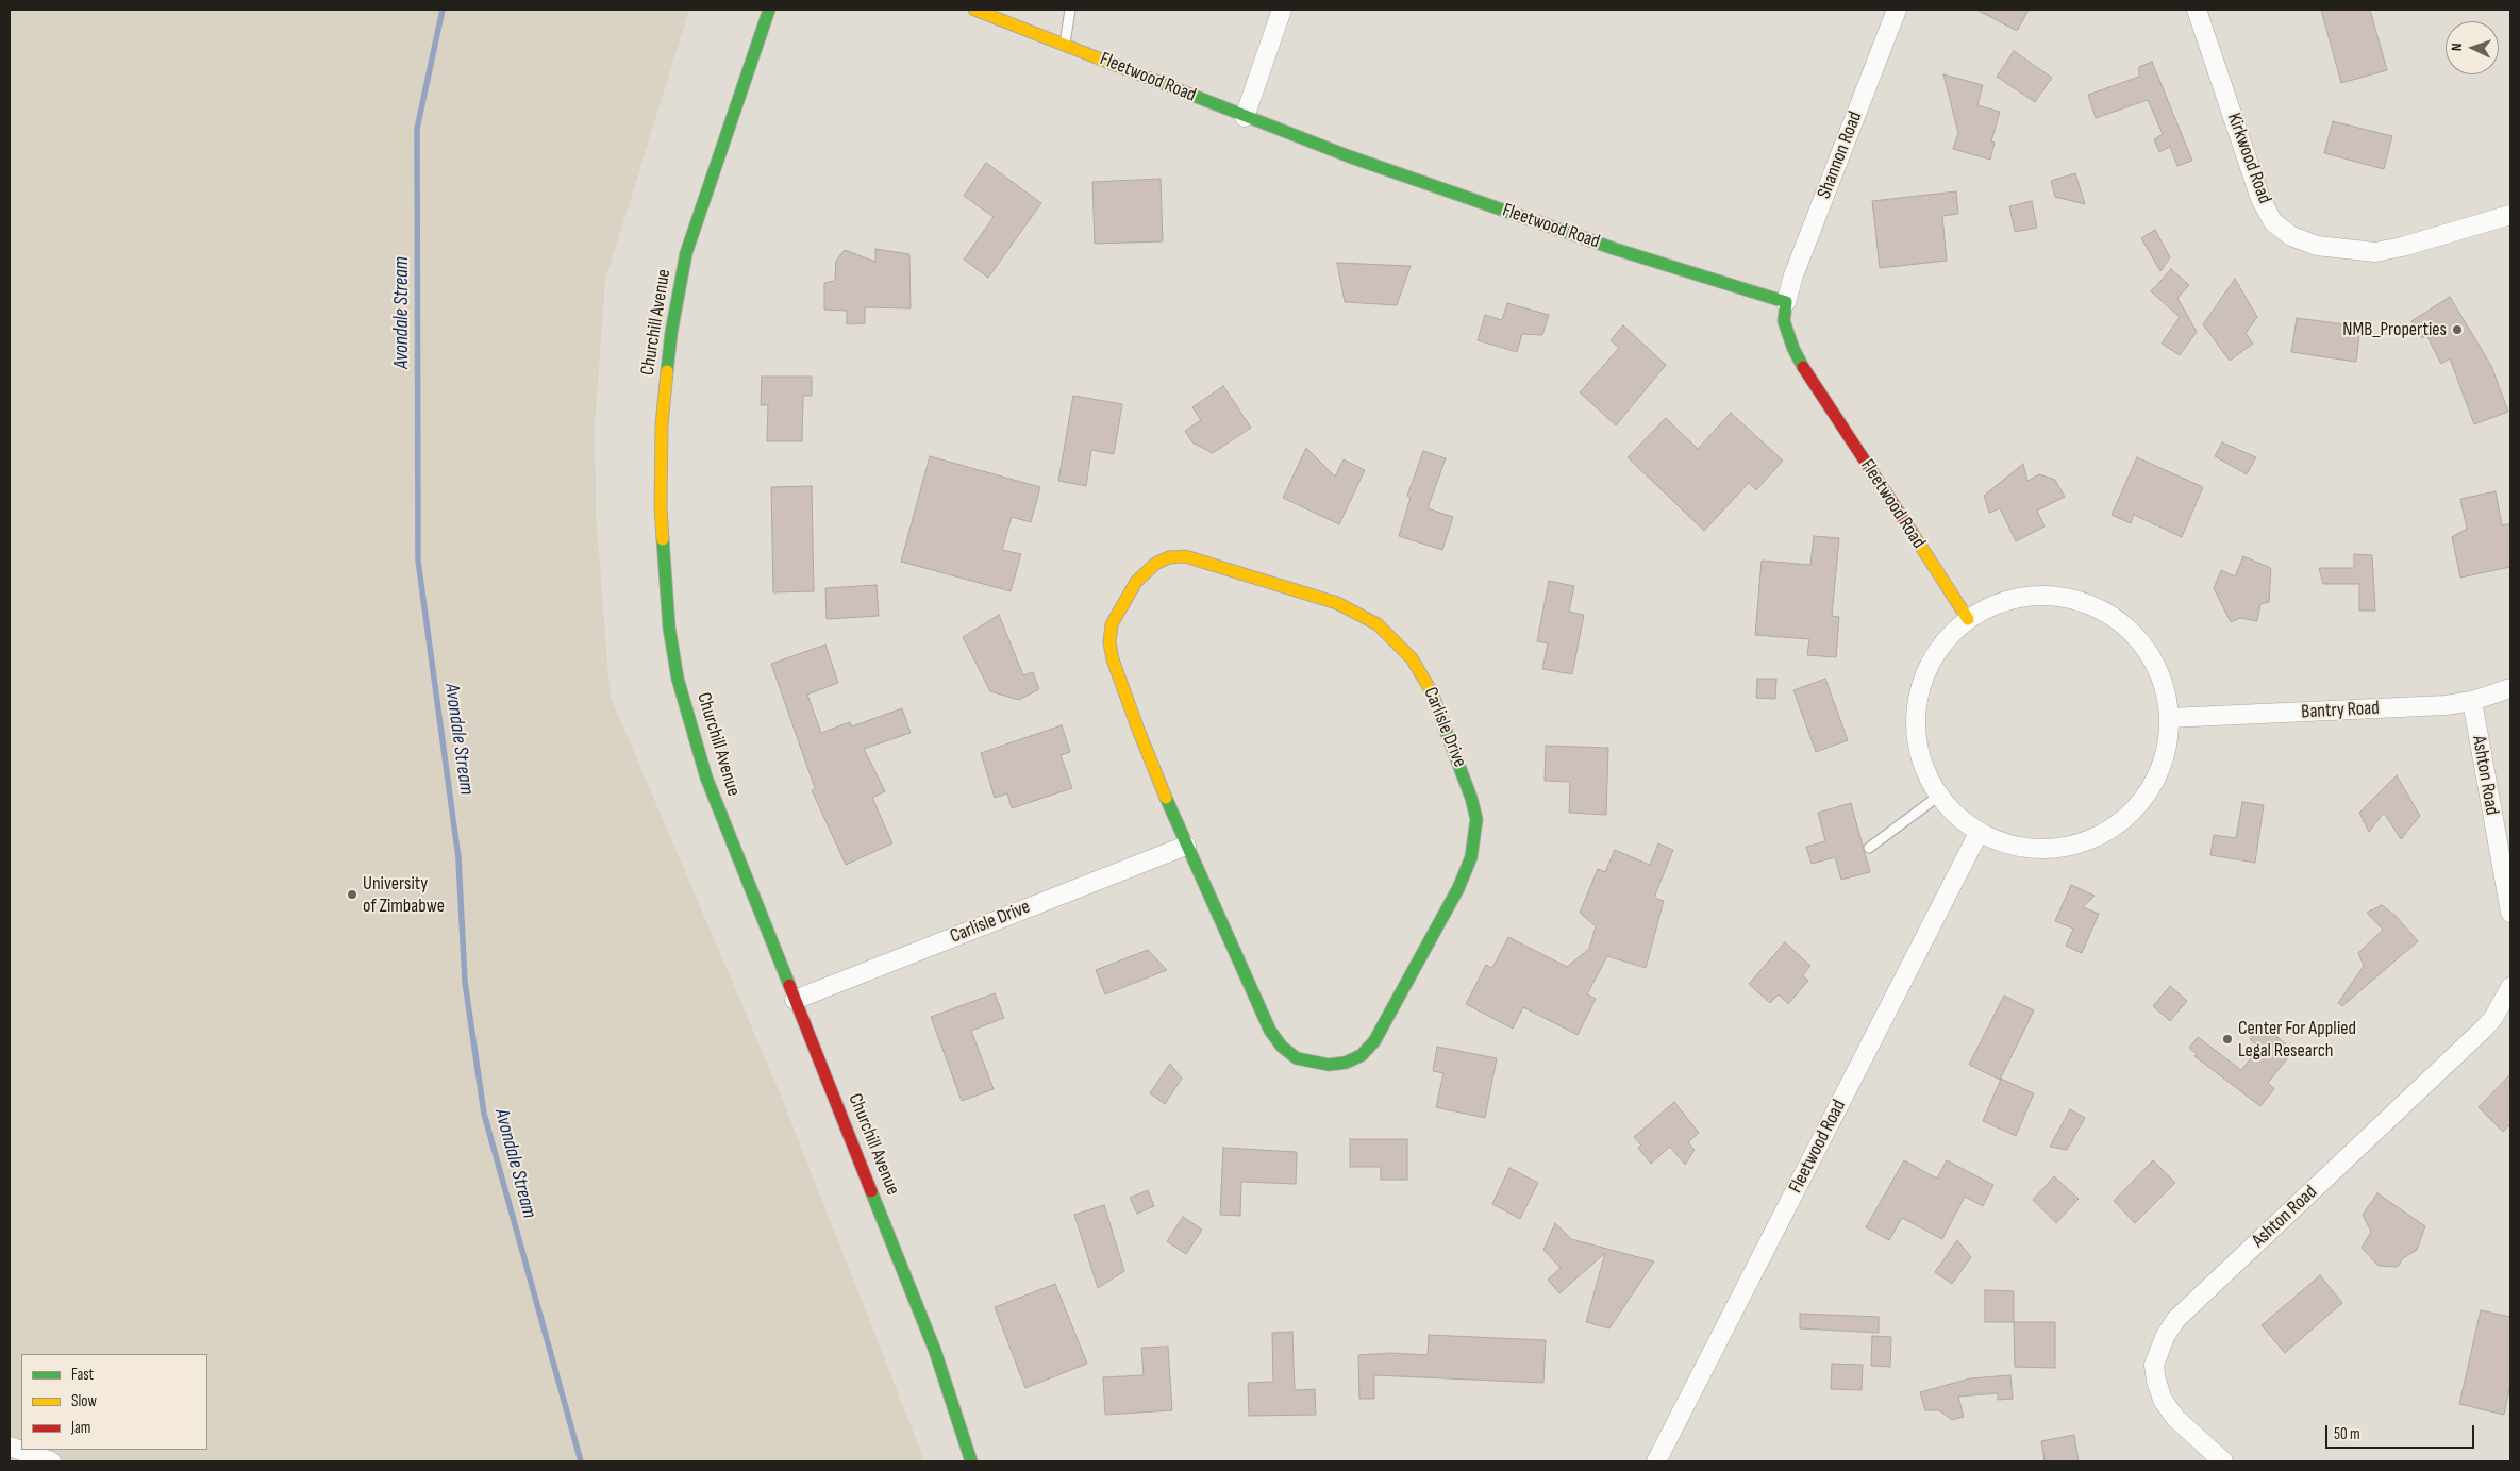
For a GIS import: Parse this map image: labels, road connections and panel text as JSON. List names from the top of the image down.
{
  "streets": {
    "street": [
      "Fleetwood Road",
      "Shannon Road",
      "Kirkwood Road",
      "Churchill Avenue",
      "Bantry Road",
      "Carlisle Drive",
      "Ashton Road"
    ]
  },
  "crossings": [
    ["Fleetwood Road", "Shannon Road"],
    ["Churchill Avenue", "Carlisle Drive"],
    ["Bantry Road", "Ashton Road"]
  ],
  "water": ["Avondale Stream"],
  "places": ["NMB_Properties", "University of Zimbabwe", "Center For Applied Legal Research"],
  "legend": ["Fast", "Slow", "Jam"],
  "scale_bar": "50 m",
  "north": "left"
}
